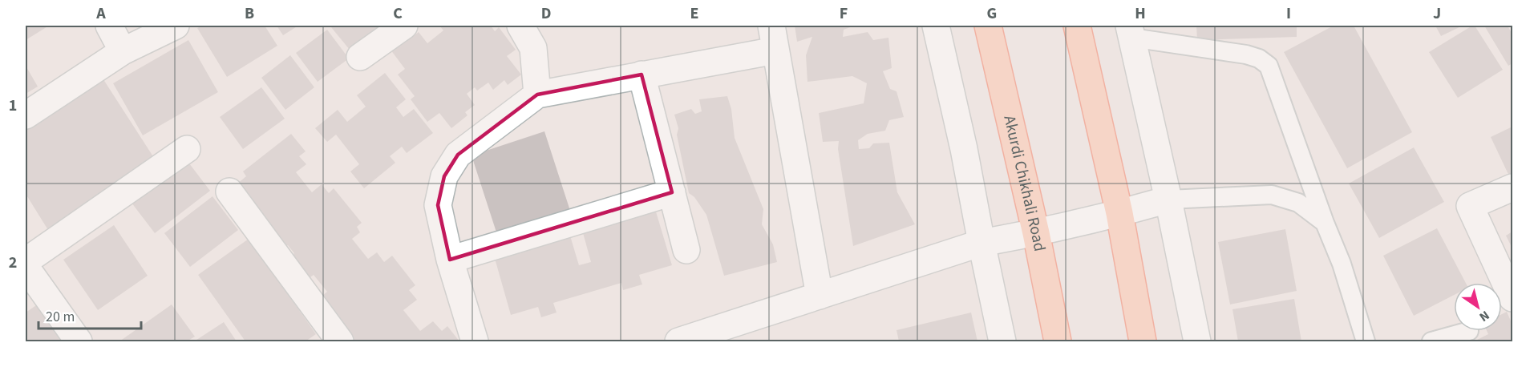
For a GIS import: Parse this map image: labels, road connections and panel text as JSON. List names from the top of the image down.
{
  "streets": {
    "main road": ["Akurdi Chikhali Road"]
  },
  "scale_bar": "20 m",
  "north": "bottom right",
  "grid": {
    "columns": [
      "A",
      "B",
      "C",
      "D",
      "E",
      "F",
      "G",
      "H",
      "I",
      "J"
    ],
    "rows": ["1", "2"]
  }
}
